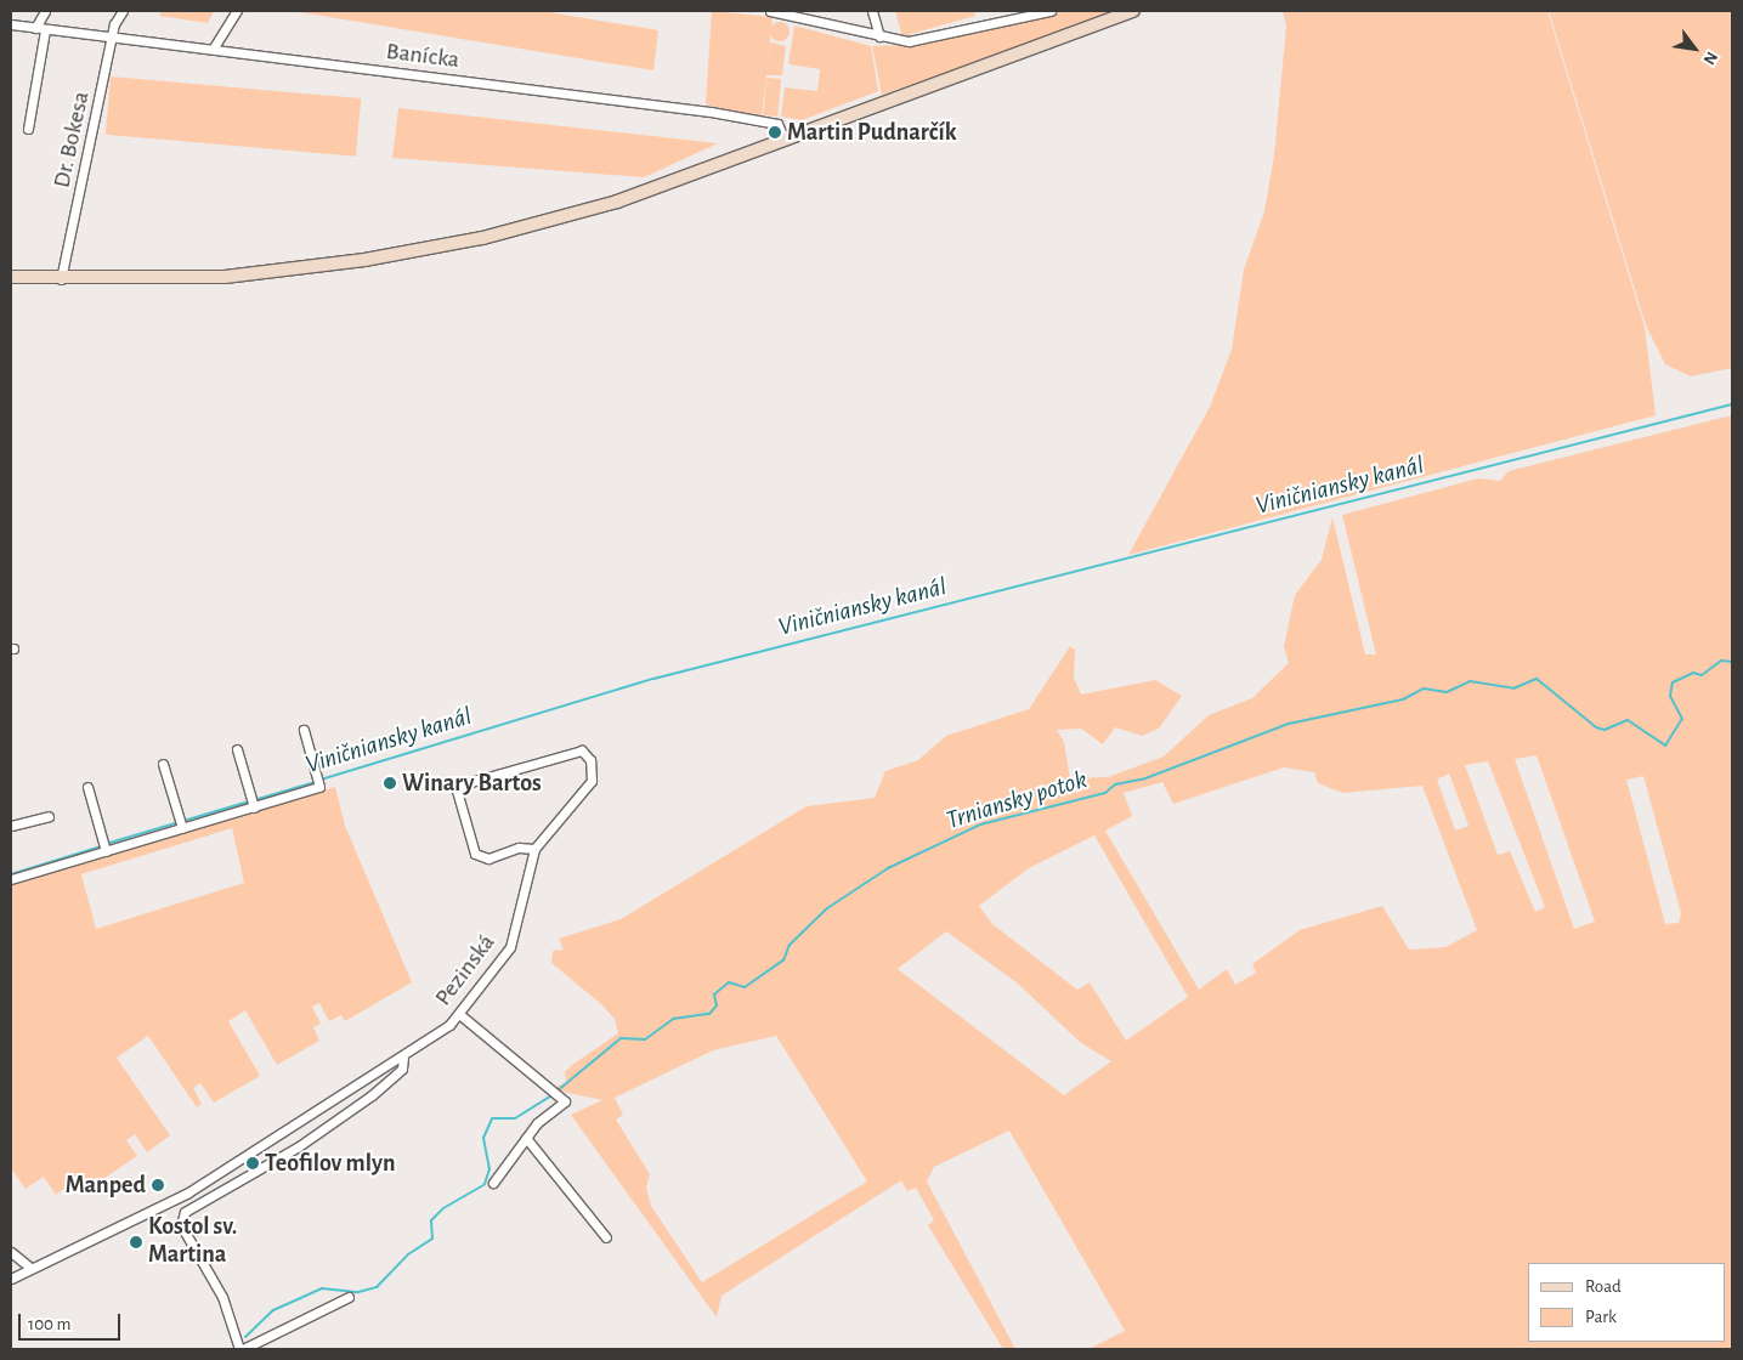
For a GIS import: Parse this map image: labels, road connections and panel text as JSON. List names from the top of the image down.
{
  "streets": {
    "street": ["Banícka", "Dr. Bokesa", "Pezinská"]
  },
  "crossings": [
    ["Banícka", "Dr. Bokesa"]
  ],
  "water": ["Viničniansky kanál", "Trniansky potok"],
  "places": [
    "Martin Pudnarčík",
    "Winary Bartos",
    "Teofilov mlyn",
    "Manped",
    "Kostol sv. Martina"
  ],
  "legend": ["Road", "Park"],
  "scale_bar": "100 m",
  "north": "bottom right"
}
